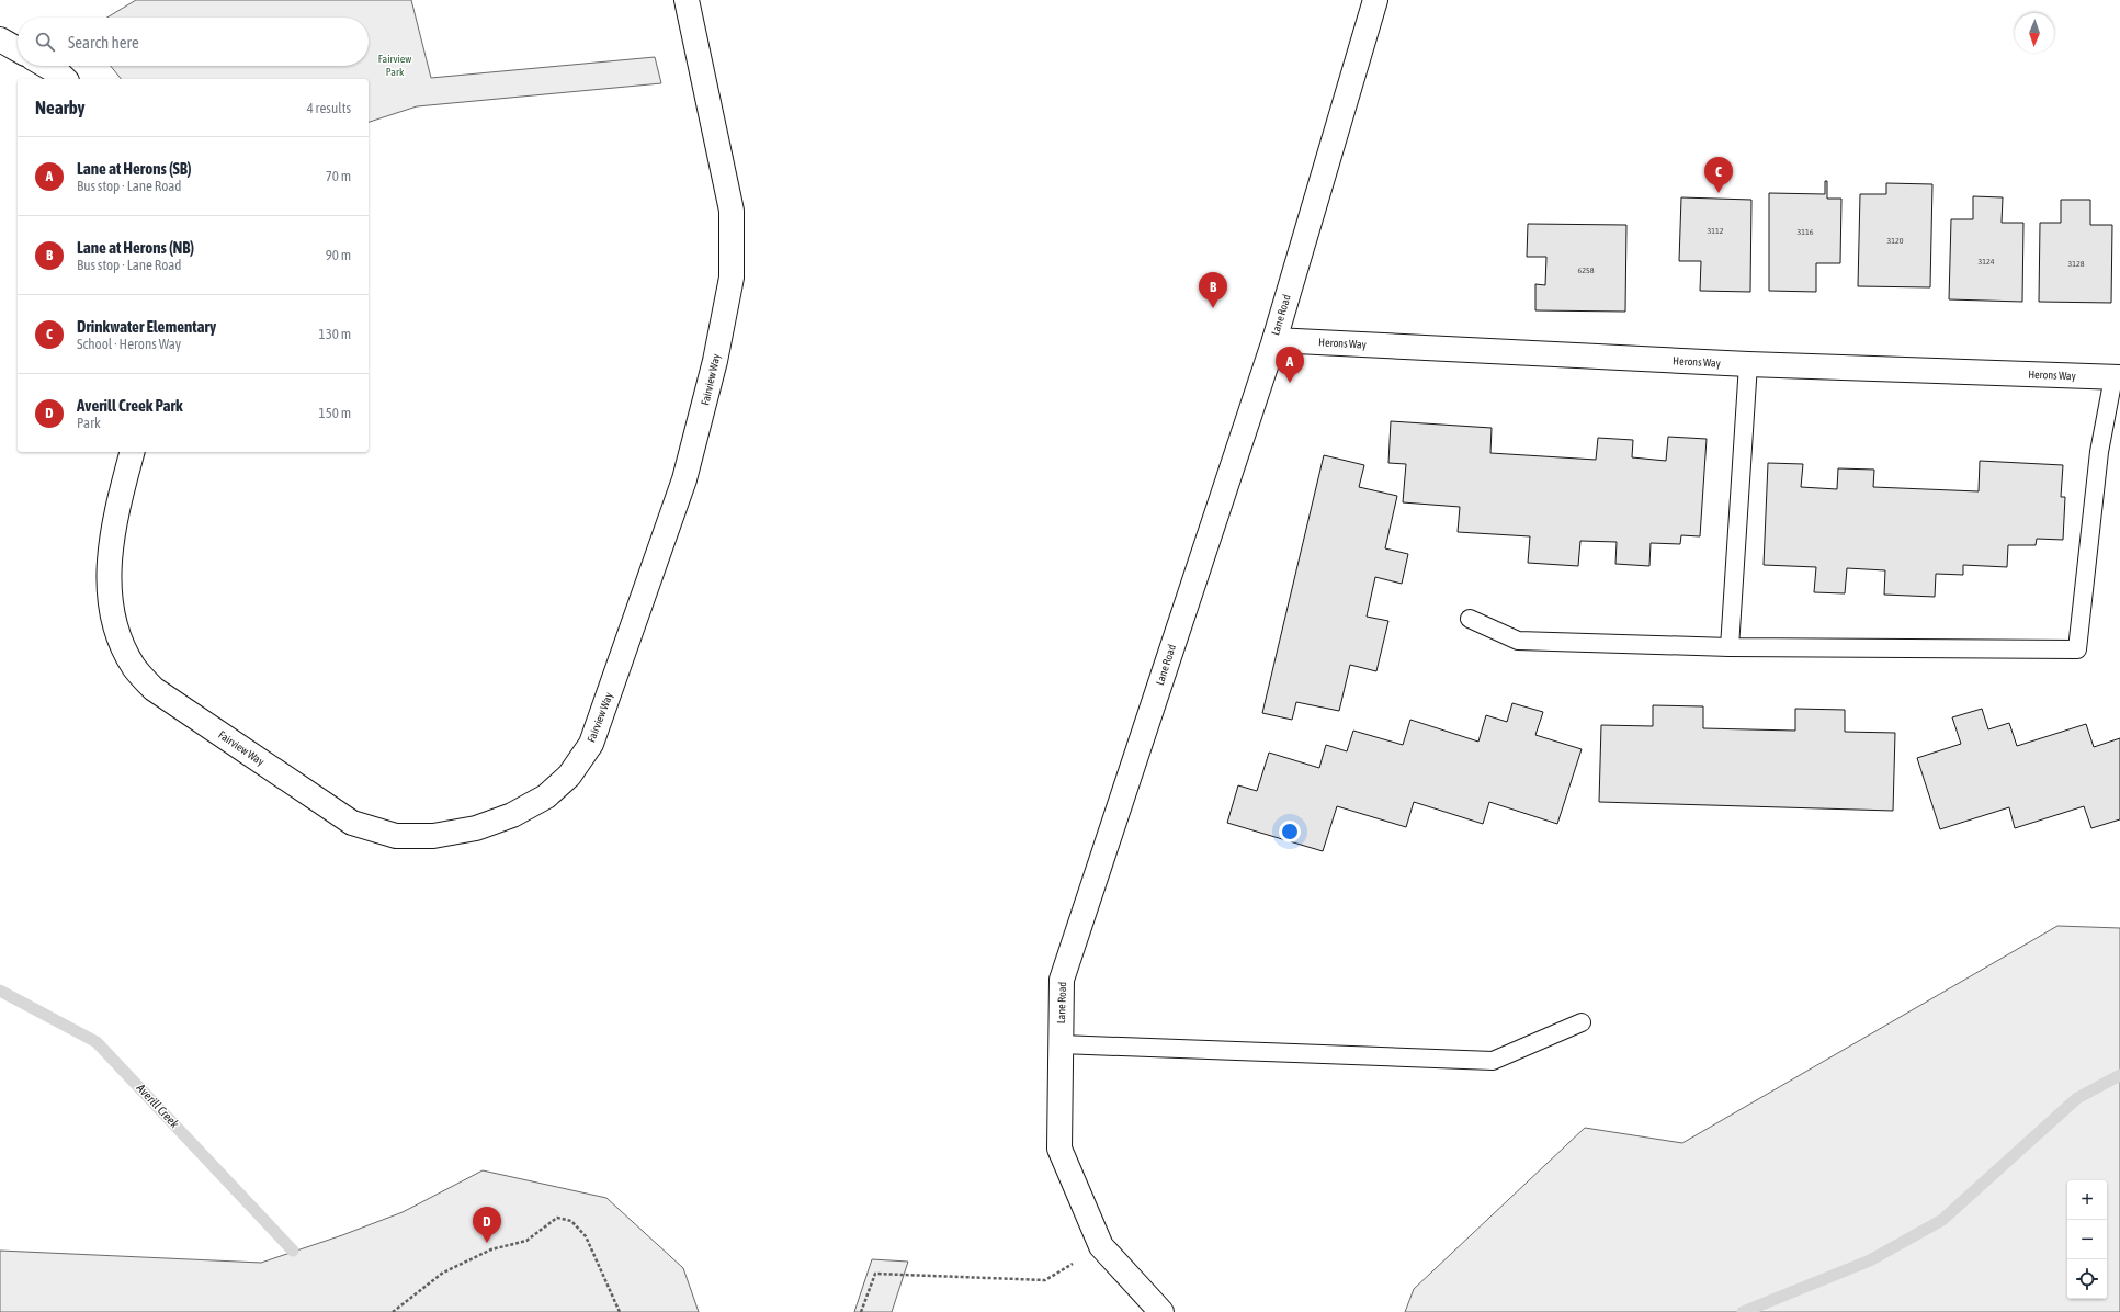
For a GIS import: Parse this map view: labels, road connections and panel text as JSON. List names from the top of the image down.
{
  "streets": {
    "street": ["Lane Road", "Herons Way", "Fairview Way"]
  },
  "crossings": [
    ["Lane Road", "Herons Way"]
  ],
  "water": ["Averill Creek"],
  "parks": ["Fairview Park"],
  "house_numbers": [
    "3112",
    "3116",
    "3120",
    "3124",
    "3128",
    "6258"
  ],
  "north": "bottom",
  "page": {
    "search": "Search here",
    "heading": ["Nearby", "4 results"],
    "list": [
      {
        "mark": "A",
        "name": "Lane at Herons (SB)",
        "note": "Bus stop · Lane Road",
        "value": "70 m"
      },
      {
        "mark": "B",
        "name": "Lane at Herons (NB)",
        "note": "Bus stop · Lane Road",
        "value": "90 m"
      },
      {
        "mark": "C",
        "name": "Drinkwater Elementary",
        "note": "School · Herons Way",
        "value": "130 m"
      },
      {
        "mark": "D",
        "name": "Averill Creek Park",
        "note": "Park",
        "value": "150 m"
      }
    ],
    "pins": [
      "C",
      "B",
      "A",
      "D"
    ],
    "map_buttons": ["+", "−"]
  }
}
